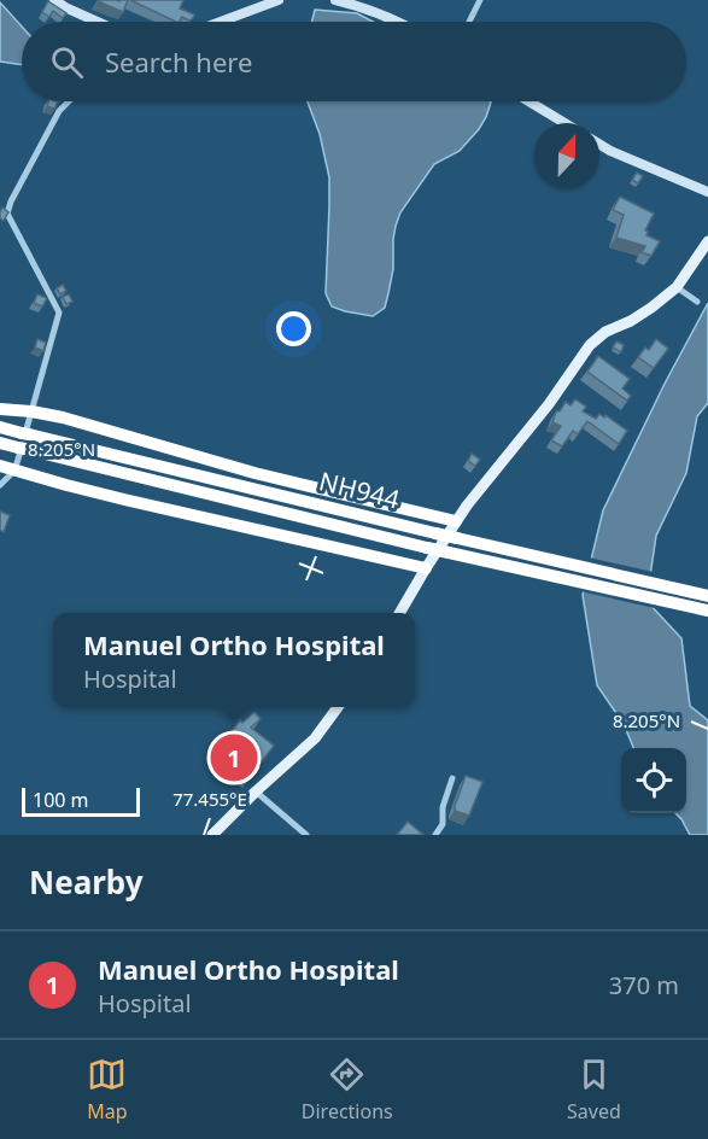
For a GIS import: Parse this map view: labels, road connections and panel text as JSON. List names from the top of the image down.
{
  "streets": {
    "highway": ["NH944"]
  },
  "scale_bar": "100 m",
  "north": "top",
  "page": {
    "search": "Search here",
    "popup": ["Manuel Ortho Hospital", "Hospital"],
    "pins": "1",
    "scale": "100 m",
    "heading": "Nearby",
    "list": [
      {
        "mark": "1",
        "name": "Manuel Ortho Hospital",
        "note": "Hospital",
        "value": "370 m"
      }
    ],
    "nav": ["Map", "Directions", "Saved"]
  },
  "coordinates": ["8.205°N", "77.455°E"]
}
